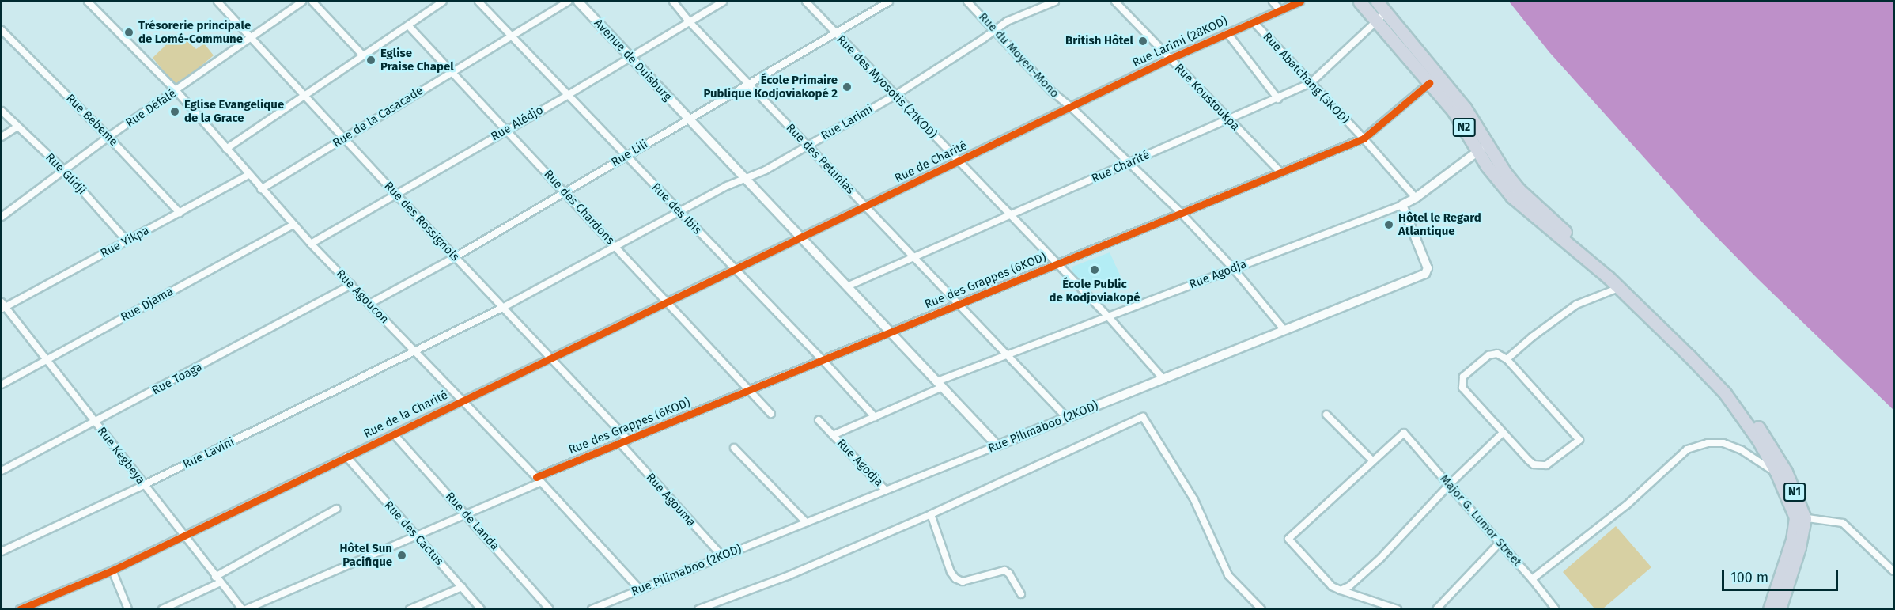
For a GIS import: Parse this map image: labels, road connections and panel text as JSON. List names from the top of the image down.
{
  "streets": {
    "highway": ["N2", "N1"],
    "street": [
      "Rue Larimi (28KOD)",
      "Rue du Moyen-Mono",
      "Avenue de Duisburg",
      "Rue Abatchang (3KOD)",
      "Rue des Myosotis (21KOD)",
      "Rue Koustoukpa",
      "Rue Défalé",
      "Rue de la Casacade",
      "Rue Bebeme",
      "Rue Larimi",
      "Rue Alédjo",
      "Rue Lili",
      "Rue des Petunias",
      "Rue de Charité",
      "Rue Charité",
      "Rue Glidji",
      "Rue des Chardons",
      "Rue des Ibis",
      "Rue des Rossignols",
      "Rue Yikpa",
      "Rue Agodja",
      "Rue des Grappes (6KOD)",
      "Rue Agoucon",
      "Rue Djama",
      "Rue Toaga",
      "Rue de la Charité",
      "Rue Pilimaboo (2KOD)",
      "Rue Lavini",
      "Rue Kegbeya",
      "Rue Agouma",
      "Major G. Lumor Street",
      "Rue de Landa",
      "Rue des Cactus"
    ]
  },
  "crossings": [
    ["Rue Larimi (28KOD)", "Rue du Moyen-Mono"],
    ["Rue Larimi (28KOD)", "Rue Abatchang (3KOD)"],
    ["Rue Larimi (28KOD)", "Rue Koustoukpa"],
    ["Rue Larimi (28KOD)", "Rue de Charité"],
    ["Rue du Moyen-Mono", "Rue Larimi"],
    ["Rue du Moyen-Mono", "Rue de Charité"],
    ["Rue du Moyen-Mono", "Rue Charité"],
    ["Rue du Moyen-Mono", "Rue Agodja"],
    ["Rue du Moyen-Mono", "Rue des Grappes (6KOD)"],
    ["Rue du Moyen-Mono", "Rue Pilimaboo (2KOD)"],
    ["Avenue de Duisburg", "Rue Larimi"],
    ["Avenue de Duisburg", "Rue Alédjo"],
    ["Avenue de Duisburg", "Rue Lili"],
    ["Avenue de Duisburg", "Rue de Charité"],
    ["Avenue de Duisburg", "Rue Charité"],
    ["Avenue de Duisburg", "Rue Agodja"],
    ["Avenue de Duisburg", "Rue des Grappes (6KOD)"],
    ["Avenue de Duisburg", "Rue de la Charité"],
    ["Avenue de Duisburg", "Rue Pilimaboo (2KOD)"],
    ["Rue Abatchang (3KOD)", "Rue Charité"],
    ["Rue Abatchang (3KOD)", "Rue Agodja"],
    ["Rue Abatchang (3KOD)", "Rue des Grappes (6KOD)"],
    ["Rue des Myosotis (21KOD)", "Rue Larimi"],
    ["Rue des Myosotis (21KOD)", "Rue Lili"],
    ["Rue des Myosotis (21KOD)", "Rue de Charité"],
    ["Rue des Myosotis (21KOD)", "Rue Charité"],
    ["Rue des Myosotis (21KOD)", "Rue Agodja"],
    ["Rue des Myosotis (21KOD)", "Rue des Grappes (6KOD)"],
    ["Rue des Myosotis (21KOD)", "Rue Pilimaboo (2KOD)"],
    ["Rue Koustoukpa", "Rue Charité"],
    ["Rue Koustoukpa", "Rue des Grappes (6KOD)"],
    ["Rue Défalé", "Rue Bebeme"],
    ["Rue Défalé", "Rue Glidji"],
    ["Rue Défalé", "Rue des Rossignols"],
    ["Rue Défalé", "Rue Agoucon"],
    ["Rue de la Casacade", "Rue des Chardons"],
    ["Rue de la Casacade", "Rue des Ibis"],
    ["Rue de la Casacade", "Rue des Rossignols"],
    ["Rue de la Casacade", "Rue Agoucon"],
    ["Rue Bebeme", "Rue Yikpa"],
    ["Rue Larimi", "Rue des Petunias"],
    ["Rue Larimi", "Rue des Chardons"],
    ["Rue Larimi", "Rue des Ibis"],
    ["Rue Larimi", "Rue Lavini"],
    ["Rue Alédjo", "Rue des Petunias"],
    ["Rue Alédjo", "Rue des Chardons"],
    ["Rue Alédjo", "Rue des Ibis"],
    ["Rue Alédjo", "Rue des Rossignols"],
    ["Rue Alédjo", "Rue Agoucon"],
    ["N2", "Rue Charité"],
    ["N2", "Rue Agodja"],
    ["N2", "Rue des Grappes (6KOD)"],
    ["N2", "N1"],
    ["Rue Lili", "Rue des Petunias"],
    ["Rue Lili", "Rue des Chardons"],
    ["Rue Lili", "Rue des Ibis"],
    ["Rue Lili", "Rue des Rossignols"],
    ["Rue Lili", "Rue Agoucon"],
    ["Rue des Petunias", "Rue de Charité"],
    ["Rue des Petunias", "Rue Charité"],
    ["Rue des Petunias", "Rue Agodja"],
    ["Rue des Petunias", "Rue des Grappes (6KOD)"],
    ["Rue des Petunias", "Rue Pilimaboo (2KOD)"],
    ["Rue de Charité", "Rue de la Charité"],
    ["Rue Glidji", "Rue Yikpa"],
    ["Rue des Chardons", "Rue des Grappes (6KOD)"],
    ["Rue des Chardons", "Rue de la Charité"],
    ["Rue des Chardons", "Rue Lavini"],
    ["Rue des Ibis", "Rue Agodja"],
    ["Rue des Ibis", "Rue des Grappes (6KOD)"],
    ["Rue des Ibis", "Rue de la Charité"],
    ["Rue des Rossignols", "Rue des Grappes (6KOD)"],
    ["Rue des Rossignols", "Rue de la Charité"],
    ["Rue des Rossignols", "Rue Lavini"],
    ["Rue Yikpa", "Rue Agoucon"],
    ["Rue Yikpa", "Rue Kegbeya"],
    ["Rue Agodja", "Rue Pilimaboo (2KOD)"],
    ["Rue des Grappes (6KOD)", "Rue Agoucon"],
    ["Rue des Grappes (6KOD)", "Rue Kegbeya"],
    ["Rue des Grappes (6KOD)", "Rue Agouma"],
    ["Rue des Grappes (6KOD)", "Rue de Landa"],
    ["Rue des Grappes (6KOD)", "Rue des Cactus"],
    ["Rue Agoucon", "Rue Djama"],
    ["Rue Agoucon", "Rue Toaga"],
    ["Rue Agoucon", "Rue de la Charité"],
    ["Rue Agoucon", "Rue Pilimaboo (2KOD)"],
    ["Rue Agoucon", "Rue Lavini"],
    ["Rue Djama", "Rue Kegbeya"],
    ["Rue Toaga", "Rue Kegbeya"],
    ["Rue de la Charité", "Rue Kegbeya"],
    ["Rue de la Charité", "Rue de Landa"],
    ["Rue de la Charité", "Rue des Cactus"],
    ["Rue Pilimaboo (2KOD)", "Rue Agouma"],
    ["Rue Lavini", "Rue Kegbeya"]
  ],
  "places": [
    "Trésorerie principale de Lomé-Commune",
    "British Hôtel",
    "Eglise Praise Chapel",
    "École Primaire Publique Kodjoviakopé 2",
    "Eglise Evangelique de la Grace",
    "Hôtel le Regard Atlantique",
    "École Public de Kodjoviakopé",
    "Hôtel Sun Pacifique"
  ],
  "scale_bar": "100 m"
}
